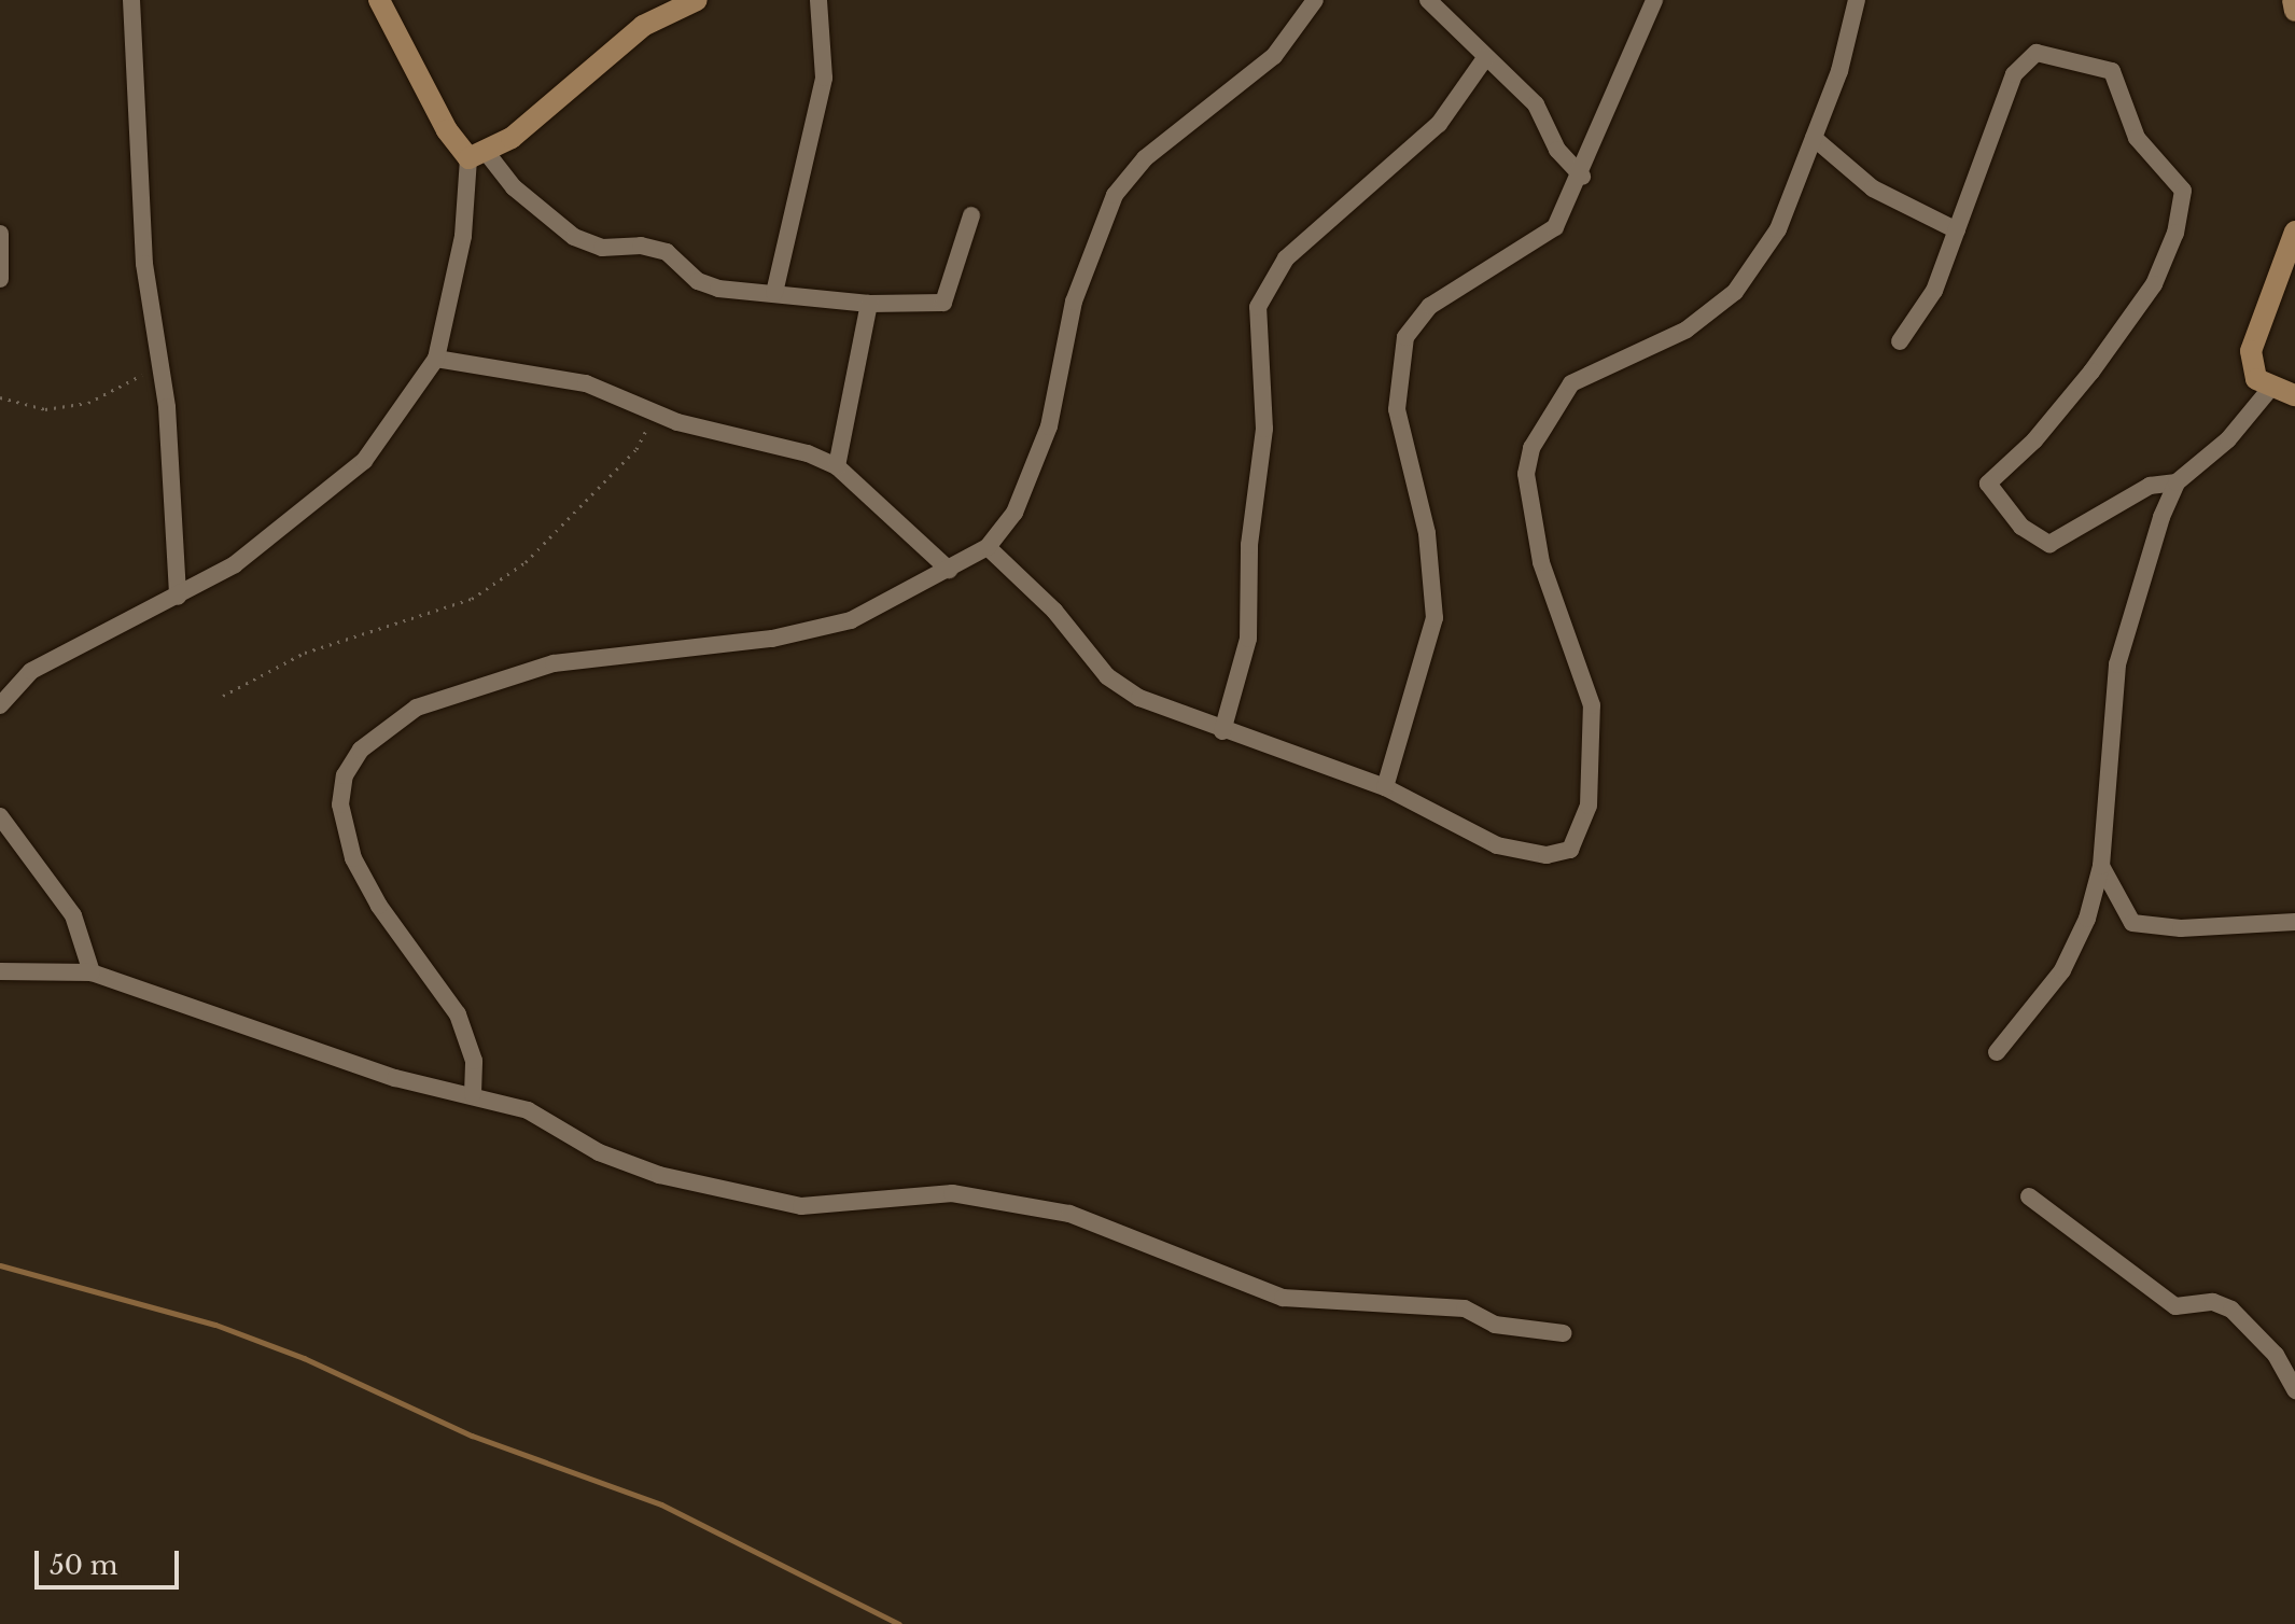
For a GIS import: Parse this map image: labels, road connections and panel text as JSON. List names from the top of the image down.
{
  "scale_bar": "50 m"
}
